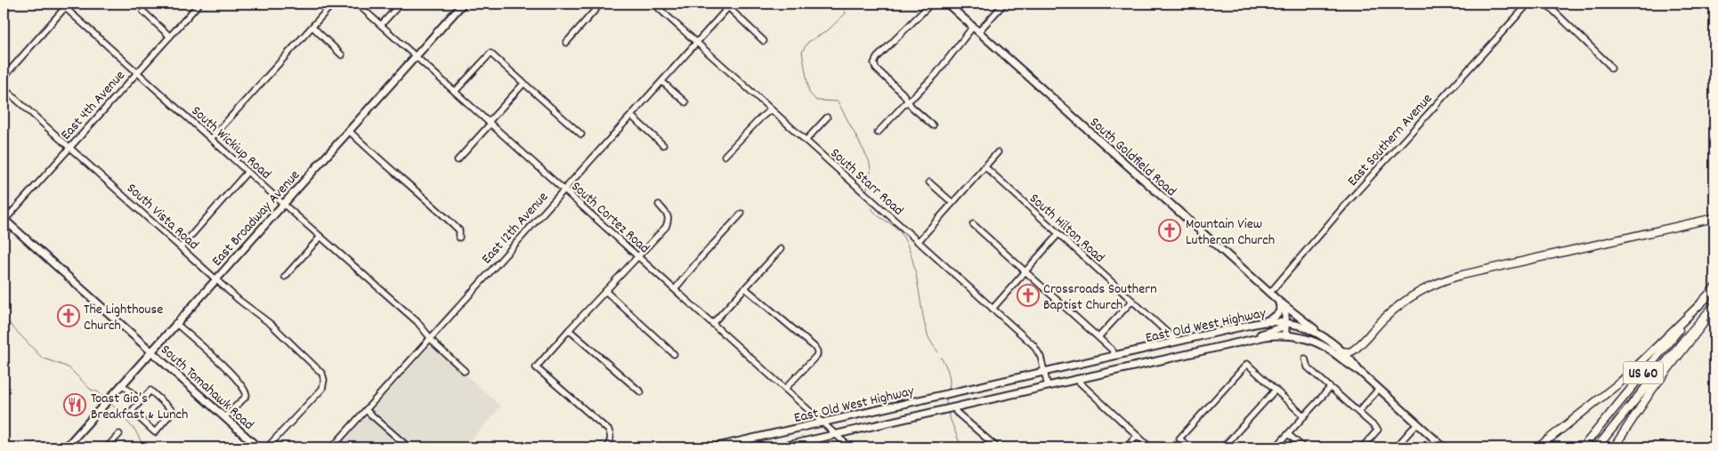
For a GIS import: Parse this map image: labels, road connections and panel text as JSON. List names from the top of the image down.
{
  "streets": {
    "highway": ["US 60"],
    "main road": [
      "South Goldfield Road",
      "East Broadway Avenue",
      "East Old West Highway",
      "South Tomahawk Road"
    ],
    "street": [
      "East 4th Avenue",
      "East Southern Avenue",
      "South Wickiup Road",
      "South Starr Road",
      "South Vista Road",
      "South Cortez Road",
      "East 12th Avenue",
      "South Hilton Road"
    ]
  },
  "crossings": [
    ["East 4th Avenue", "South Wickiup Road"],
    ["East 4th Avenue", "South Vista Road"],
    ["East 4th Avenue", "South Tomahawk Road"],
    ["East Southern Avenue", "South Goldfield Road"],
    ["South Wickiup Road", "East Broadway Avenue"],
    ["South Wickiup Road", "East 12th Avenue"],
    ["South Goldfield Road", "East Old West Highway"],
    ["South Starr Road", "East 12th Avenue"],
    ["South Starr Road", "East Old West Highway"],
    ["South Vista Road", "East Broadway Avenue"],
    ["South Cortez Road", "East Broadway Avenue"],
    ["South Cortez Road", "East 12th Avenue"],
    ["South Cortez Road", "East Old West Highway"],
    ["East Broadway Avenue", "South Tomahawk Road"],
    ["South Hilton Road", "East Old West Highway"]
  ],
  "places": {
    "church": ["Mountain View Lutheran Church", "Crossroads Southern Baptist Church", "The Lighthouse Church"],
    "restaurant": ["Toast Gio’s Breakfast & Lunch"]
  }
}
